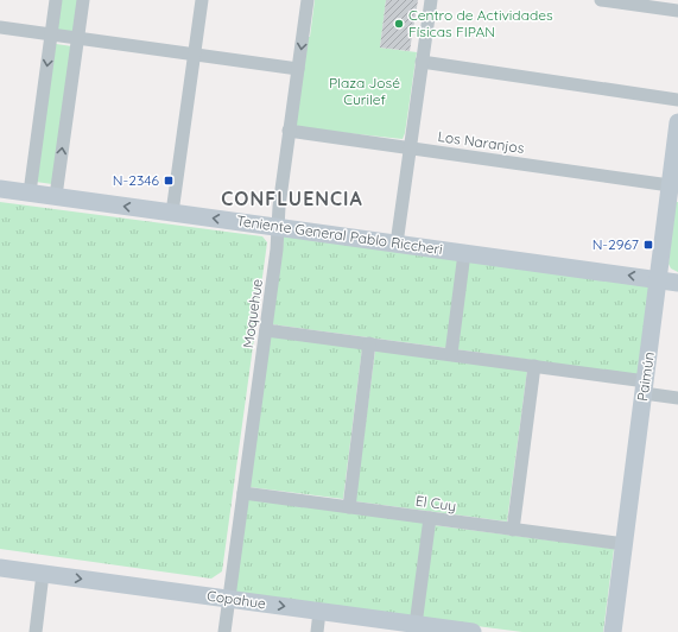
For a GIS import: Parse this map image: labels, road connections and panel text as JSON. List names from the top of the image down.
{
  "streets": {
    "street": [
      "Los Naranjos",
      "Teniente General Pablo Riccheri",
      "Moquehue",
      "Paimún",
      "El Cuy",
      "Copahue"
    ]
  },
  "crossings": [
    ["Los Naranjos", "Moquehue"],
    ["Los Naranjos", "Paimún"],
    ["Teniente General Pablo Riccheri", "Moquehue"],
    ["Teniente General Pablo Riccheri", "Paimún"],
    ["Moquehue", "El Cuy"],
    ["Moquehue", "Copahue"],
    ["Paimún", "El Cuy"]
  ],
  "one_way": ["Copahue"],
  "districts": ["CONFLUENCIA"],
  "parks": ["Plaza José Curilef"],
  "places": {
    "other": ["Centro de Actividades Físicas FIPAN"],
    "transit": ["N-2346", "N-2967"]
  }
}
